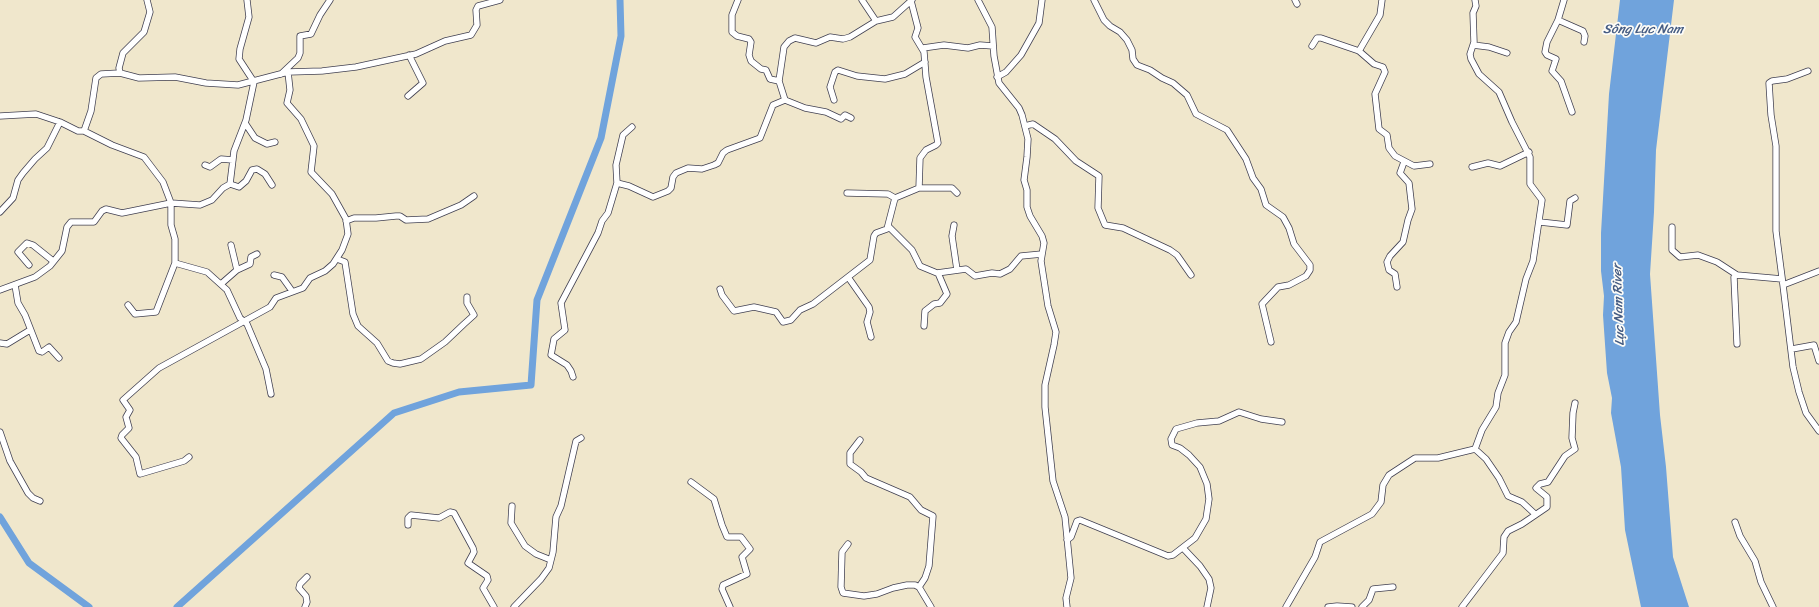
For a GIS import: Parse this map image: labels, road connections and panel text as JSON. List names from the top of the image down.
{
  "water": ["Sông Lục Nam", "Lục Nam River"]
}
